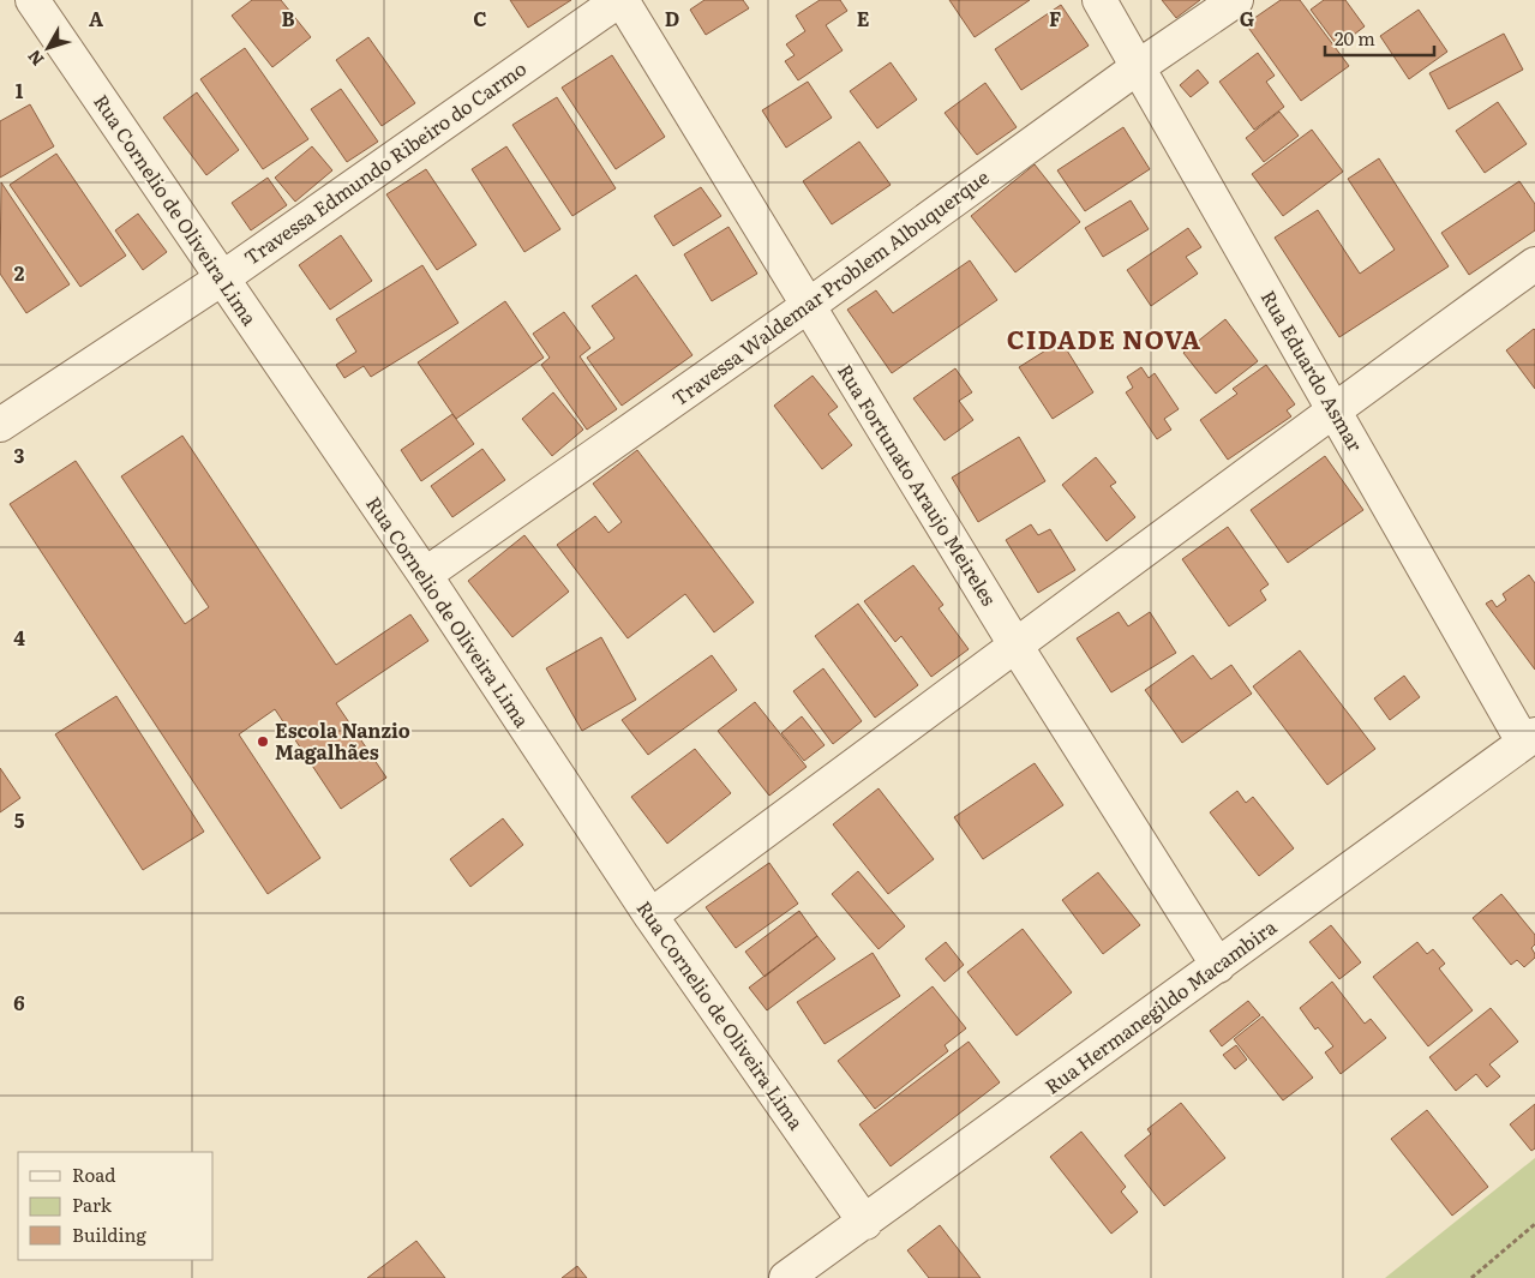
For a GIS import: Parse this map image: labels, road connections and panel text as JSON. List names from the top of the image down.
{
  "streets": {
    "street": [
      "Travessa Edmundo Ribeiro do Carmo",
      "Rua Cornelio de Oliveira Lima",
      "Travessa Waldemar Problem Albuquerque",
      "Rua Eduardo Asmar",
      "Rua Fortunato Araujo Meireles",
      "Rua Hermanegildo Macambira"
    ]
  },
  "crossings": [
    ["Travessa Edmundo Ribeiro do Carmo", "Rua Cornelio de Oliveira Lima"],
    ["Travessa Edmundo Ribeiro do Carmo", "Rua Fortunato Araujo Meireles"],
    ["Rua Cornelio de Oliveira Lima", "Travessa Waldemar Problem Albuquerque"],
    ["Rua Cornelio de Oliveira Lima", "Rua Hermanegildo Macambira"],
    ["Travessa Waldemar Problem Albuquerque", "Rua Eduardo Asmar"],
    ["Travessa Waldemar Problem Albuquerque", "Rua Fortunato Araujo Meireles"],
    ["Rua Eduardo Asmar", "Rua Hermanegildo Macambira"],
    ["Rua Fortunato Araujo Meireles", "Rua Hermanegildo Macambira"]
  ],
  "districts": ["CIDADE NOVA"],
  "places": ["Escola Nanzio Magalhães"],
  "legend": ["Road", "Park", "Building"],
  "scale_bar": "20 m",
  "north": "bottom left",
  "grid": {
    "columns": [
      "A",
      "B",
      "C",
      "D",
      "E",
      "F",
      "G"
    ],
    "rows": [
      "1",
      "2",
      "3",
      "4",
      "5",
      "6"
    ]
  }
}
